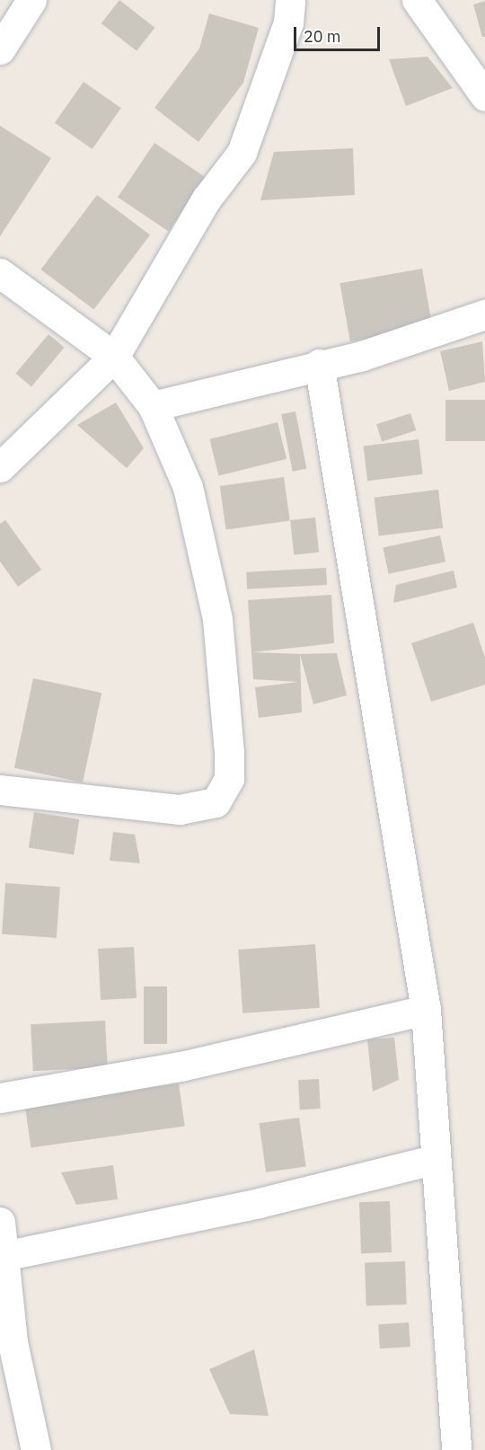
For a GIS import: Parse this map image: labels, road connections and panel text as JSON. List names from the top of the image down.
{
  "scale_bar": "20 m"
}
